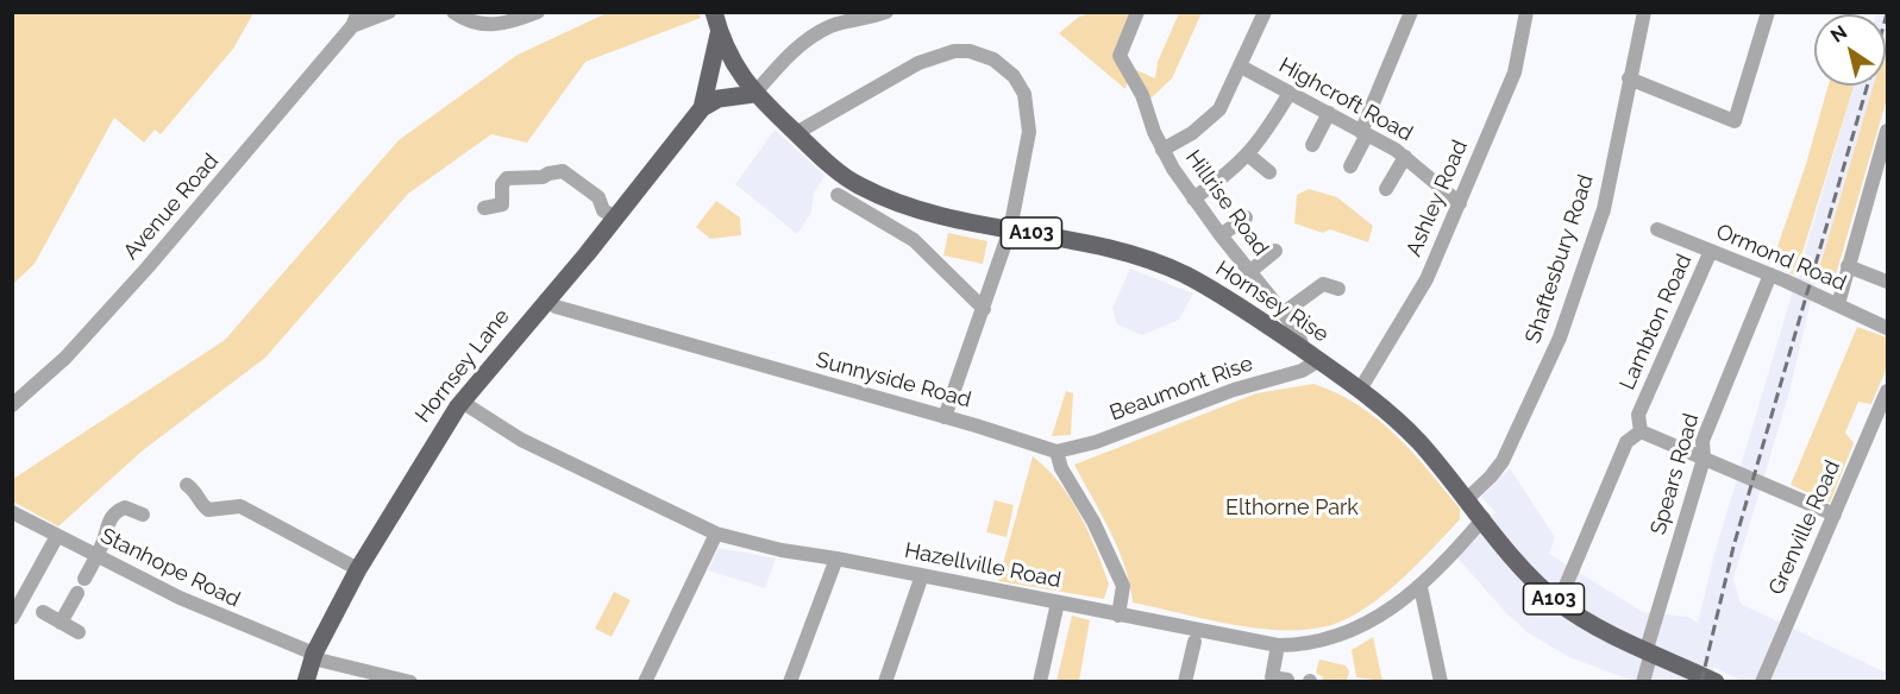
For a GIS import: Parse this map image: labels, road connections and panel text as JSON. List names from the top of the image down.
{
  "streets": {
    "main road": ["A103", "Hornsey Rise", "Hornsey Lane"],
    "street": [
      "Highcroft Road",
      "Ashley Road",
      "Hillrise Road",
      "Avenue Road",
      "Ormond Road",
      "Shaftesbury Road",
      "Lambton Road",
      "Sunnyside Road",
      "Beaumont Rise",
      "Spears Road",
      "Grenville Road",
      "Hazellville Road",
      "Stanhope Road"
    ]
  },
  "crossings": [
    ["Highcroft Road", "Ashley Road"],
    ["Ashley Road", "Hornsey Rise"],
    ["Hillrise Road", "Hornsey Rise"],
    ["A103", "Shaftesbury Road"],
    ["A103", "Hornsey Rise"],
    ["A103", "Lambton Road"],
    ["A103", "Hornsey Lane"],
    ["A103", "Spears Road"],
    ["A103", "Hazellville Road"],
    ["Ormond Road", "Lambton Road"],
    ["Ormond Road", "Spears Road"],
    ["Shaftesbury Road", "Hornsey Rise"],
    ["Hornsey Rise", "Hornsey Lane"],
    ["Hornsey Rise", "Beaumont Rise"],
    ["Hornsey Lane", "Sunnyside Road"],
    ["Hornsey Lane", "Hazellville Road"],
    ["Hornsey Lane", "Stanhope Road"],
    ["Sunnyside Road", "Beaumont Rise"]
  ],
  "parks": ["Elthorne Park"],
  "north": "top left"
}
